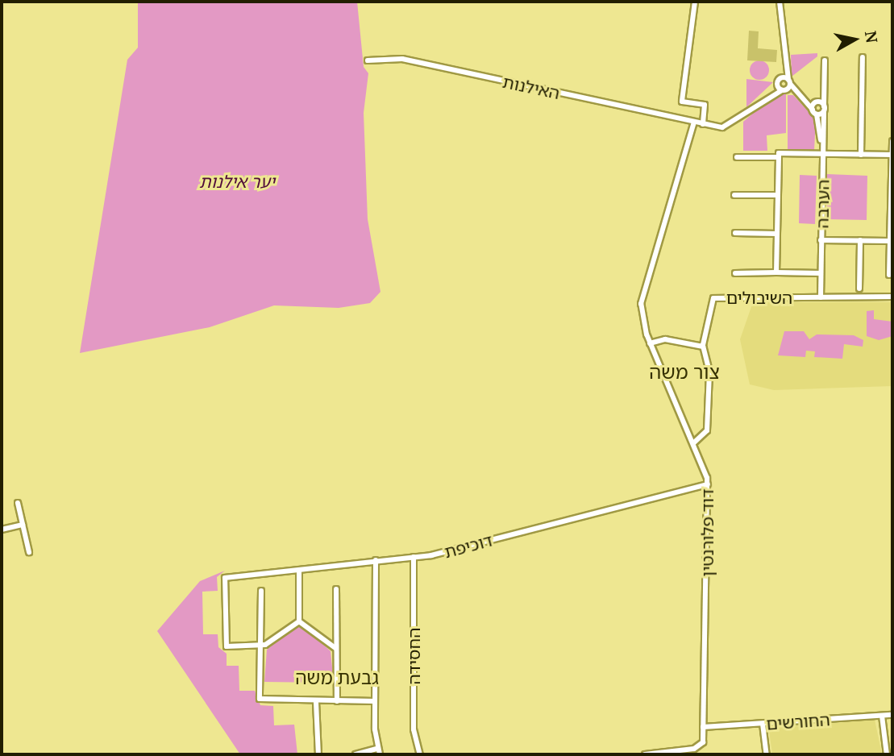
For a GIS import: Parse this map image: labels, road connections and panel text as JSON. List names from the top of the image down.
{
  "streets": {
    "street": [
      "האילנות",
      "הערבה",
      "השיבולים",
      "דוד פלורנטין",
      "דוכיפת",
      "החסידה",
      "החורשים"
    ]
  },
  "crossings": [
    ["האילנות", "דוד פלורנטין"],
    ["הערבה", "השיבולים"],
    ["השיבולים", "דוד פלורנטין"],
    ["דוד פלורנטין", "דוכיפת"],
    ["דוד פלורנטין", "החורשים"],
    ["דוכיפת", "החסידה"]
  ],
  "districts": ["צור משה", "גבעת משה"],
  "parks": ["יער אילנות"],
  "north": "right"
}
